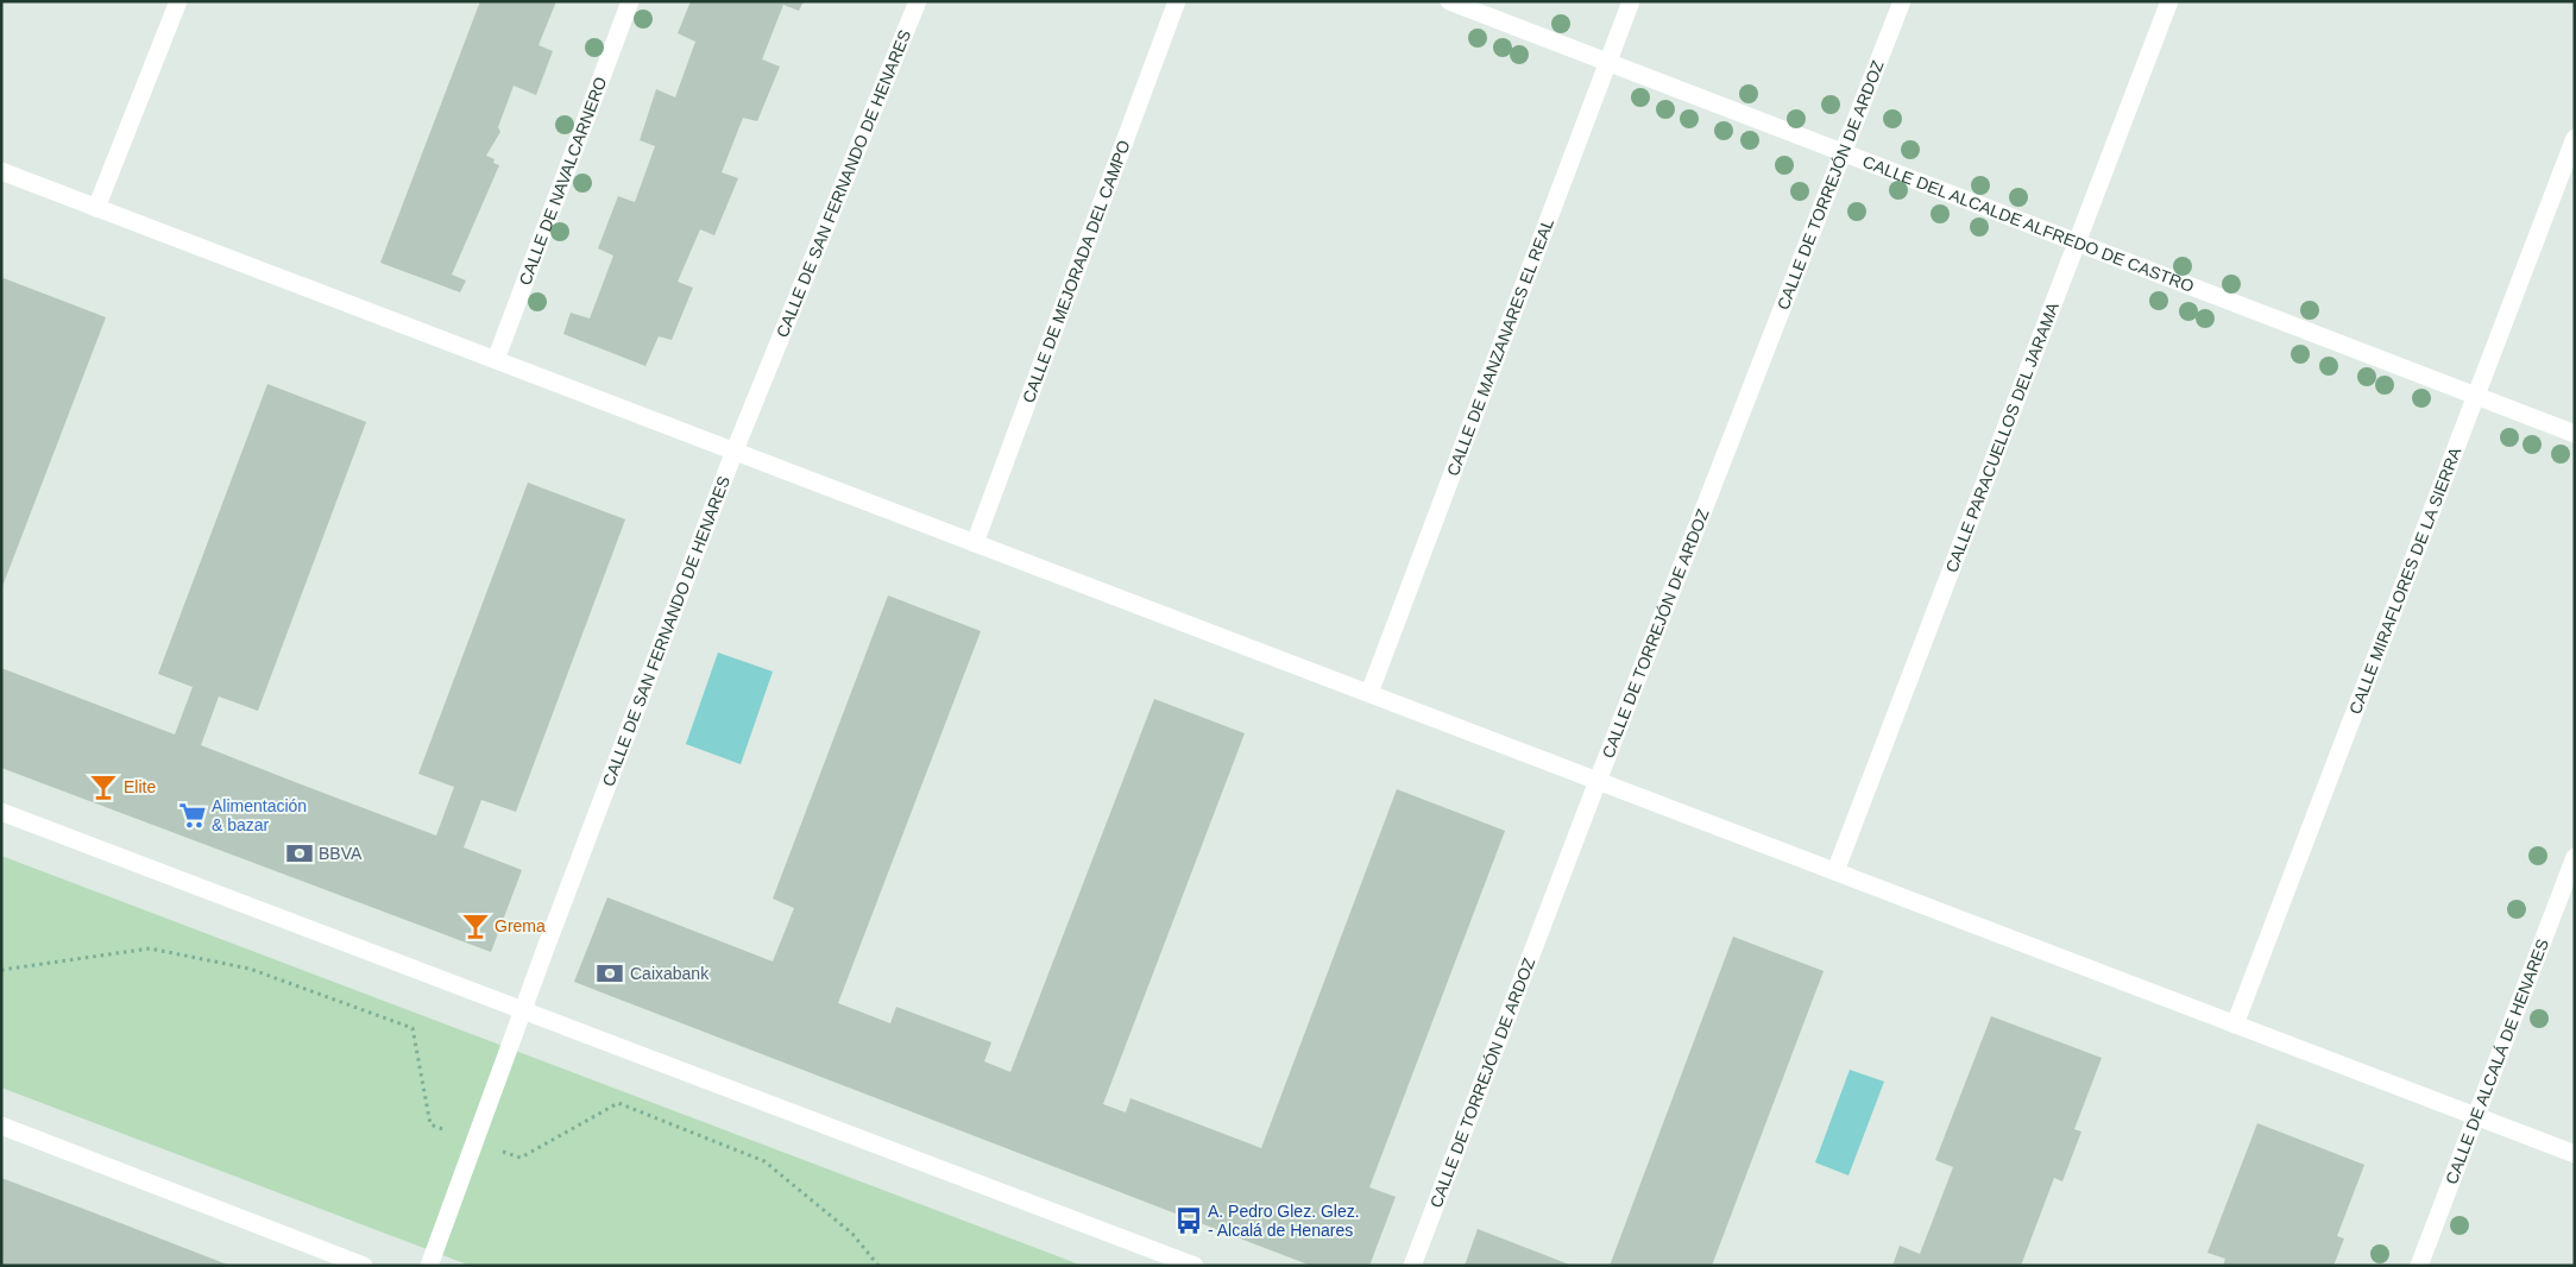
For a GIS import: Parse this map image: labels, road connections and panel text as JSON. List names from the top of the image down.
{
  "streets": {
    "street": [
      "CALLE DE NAVALCARNERO",
      "CALLE DE SAN FERNANDO DE HENARES",
      "CALLE DE TORREJÓN DE ARDOZ",
      "CALLE DEL ALCALDE ALFREDO DE CASTRO",
      "CALLE DE MEJORADA DEL CAMPO",
      "CALLE DE MANZANARES EL REAL",
      "CALLE PARACUELLOS DEL JARAMA",
      "CALLE MIRAFLORES DE LA SIERRA",
      "CALLE DE ALCALÁ DE HENARES"
    ]
  },
  "crossings": [
    ["CALLE DE TORREJÓN DE ARDOZ", "CALLE DEL ALCALDE ALFREDO DE CASTRO"],
    ["CALLE DEL ALCALDE ALFREDO DE CASTRO", "CALLE DE MANZANARES EL REAL"],
    ["CALLE DEL ALCALDE ALFREDO DE CASTRO", "CALLE PARACUELLOS DEL JARAMA"],
    ["CALLE DEL ALCALDE ALFREDO DE CASTRO", "CALLE MIRAFLORES DE LA SIERRA"]
  ],
  "places": {
    "bar": ["Elite", "Grema"],
    "supermarket": ["Alimentación & bazar"],
    "bank": ["BBVA", "Caixabank"],
    "bus stop": ["A. Pedro Glez. Glez. - Alcalá de Henares"]
  }
}
